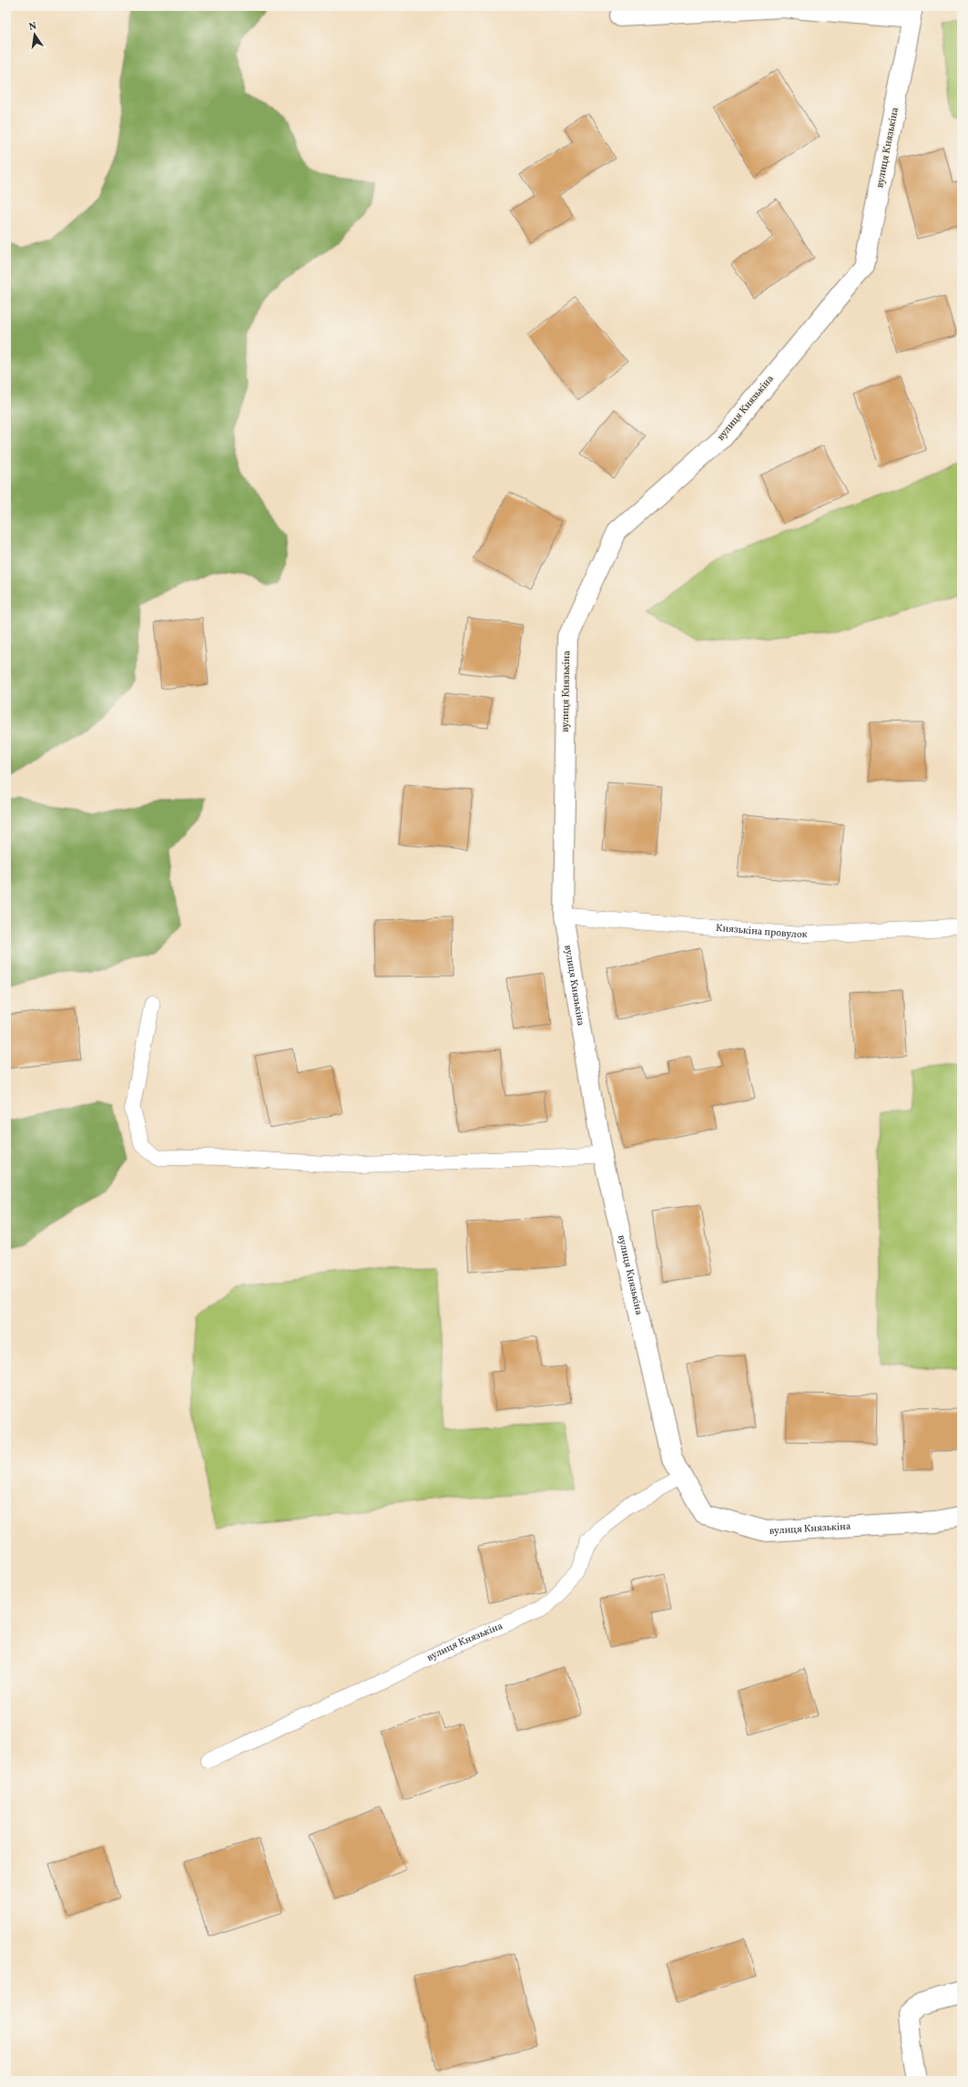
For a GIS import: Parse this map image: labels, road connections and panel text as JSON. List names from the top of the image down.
{
  "streets": {
    "street": ["вулиця Князькіна"],
    "lane": ["Князькіна провулок"]
  },
  "crossings": [
    ["вулиця Князькіна", "Князькіна провулок"]
  ],
  "north": "top"
}
